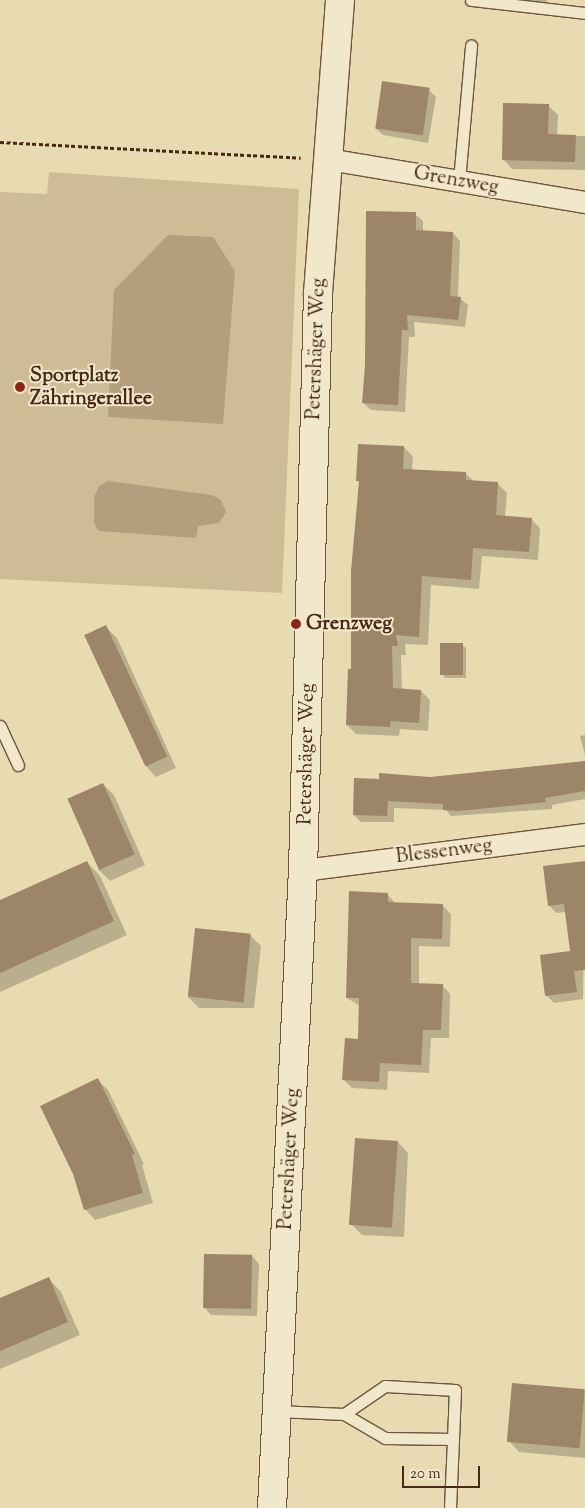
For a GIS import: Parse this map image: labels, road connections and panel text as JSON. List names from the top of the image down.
{
  "streets": {
    "street": ["Grenzweg", "Petershäger Weg", "Blessenweg"]
  },
  "crossings": [
    ["Grenzweg", "Petershäger Weg"],
    ["Petershäger Weg", "Blessenweg"]
  ],
  "places": ["Sportplatz Zähringerallee", "Grenzweg"],
  "scale_bar": "20 m"
}
